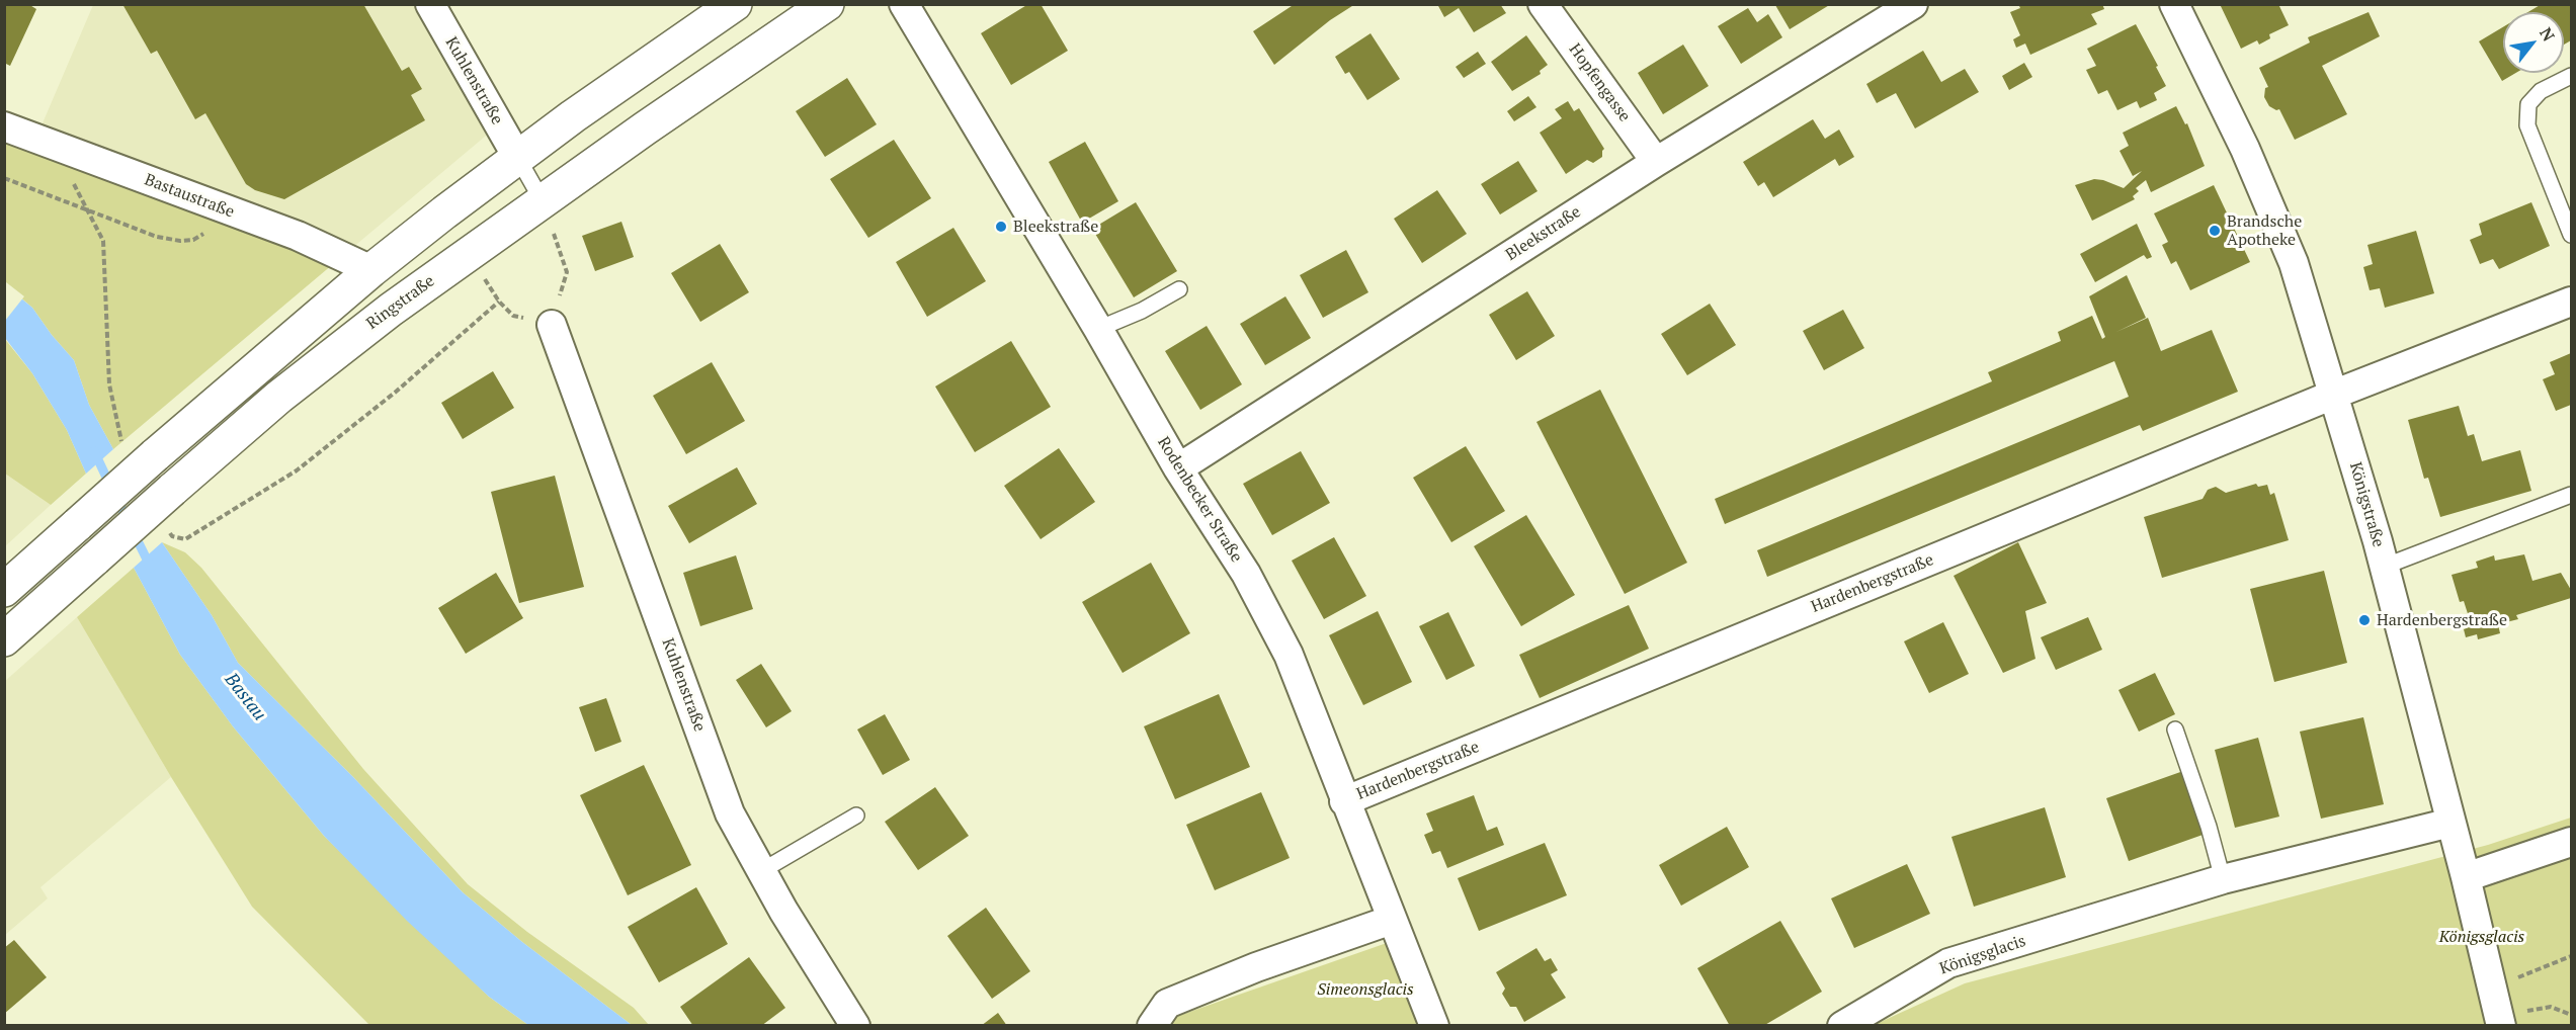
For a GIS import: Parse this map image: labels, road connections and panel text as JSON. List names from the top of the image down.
{
  "streets": {
    "main road": ["Ringstraße"],
    "street": [
      "Kuhlenstraße",
      "Hopfengasse",
      "Bastaustraße",
      "Bleekstraße",
      "Rodenbecker Straße",
      "Königstraße",
      "Hardenbergstraße",
      "Königsglacis"
    ]
  },
  "crossings": [
    ["Hopfengasse", "Bleekstraße"],
    ["Bleekstraße", "Rodenbecker Straße"],
    ["Rodenbecker Straße", "Hardenbergstraße"],
    ["Königstraße", "Hardenbergstraße"],
    ["Königstraße", "Königsglacis"]
  ],
  "water": ["Bastau"],
  "parks": ["Königsglacis", "Simeonsglacis"],
  "places": ["Bleekstraße", "Brandsche Apotheke", "Hardenbergstraße"],
  "north": "top right"
}
